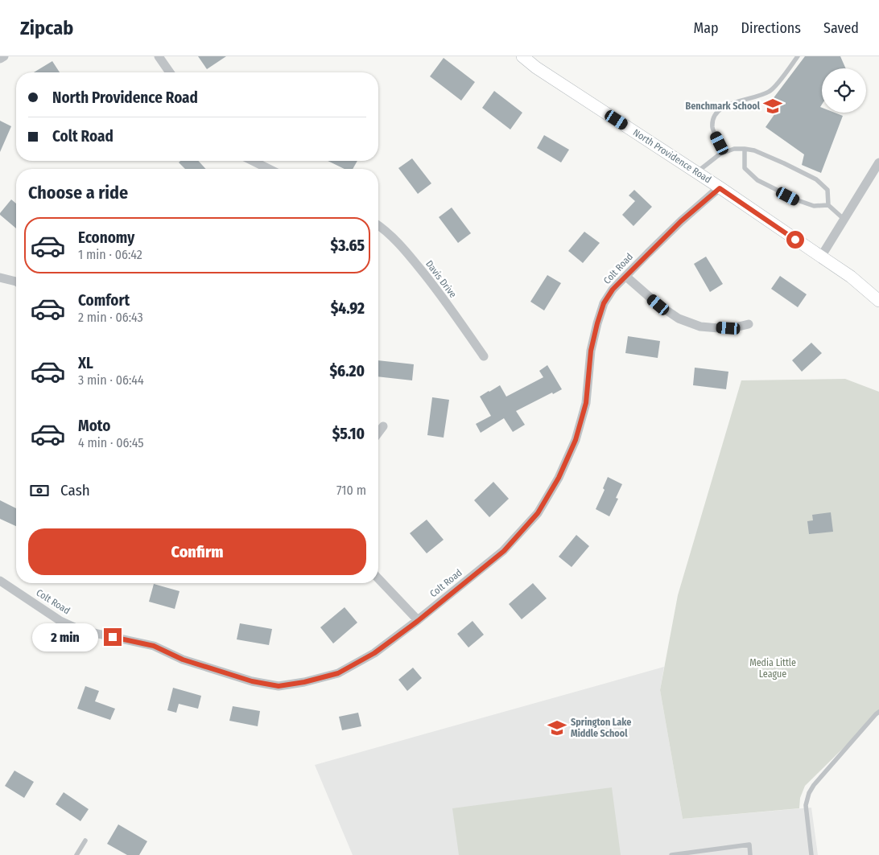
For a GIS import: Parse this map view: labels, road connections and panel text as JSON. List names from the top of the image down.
{
  "streets": {
    "main road": ["North Providence Road"],
    "street": ["Colt Road", "Davis Drive"]
  },
  "crossings": [
    ["North Providence Road", "Colt Road"]
  ],
  "parks": ["Media Little League"],
  "places": {
    "school or university": ["Benchmark School", "Springton Lake Middle School"]
  },
  "page": {
    "header": "Zipcab",
    "nav": ["Map", "Directions", "Saved"],
    "banner": ["North Providence Road", "Colt Road"],
    "heading": "Choose a ride",
    "list": [
      {
        "name": "Economy",
        "note": "1 min · 06:42",
        "value": "$3.65"
      },
      {
        "name": "Comfort",
        "note": "2 min · 06:43",
        "value": "$4.92"
      },
      {
        "name": "XL",
        "note": "3 min · 06:44",
        "value": "$6.20"
      },
      {
        "name": "Moto",
        "note": "4 min · 06:45",
        "value": "$5.10"
      }
    ],
    "pay": ["Cash", "710 m"],
    "buttons": "Confirm",
    "bubble": "2 min"
  }
}
